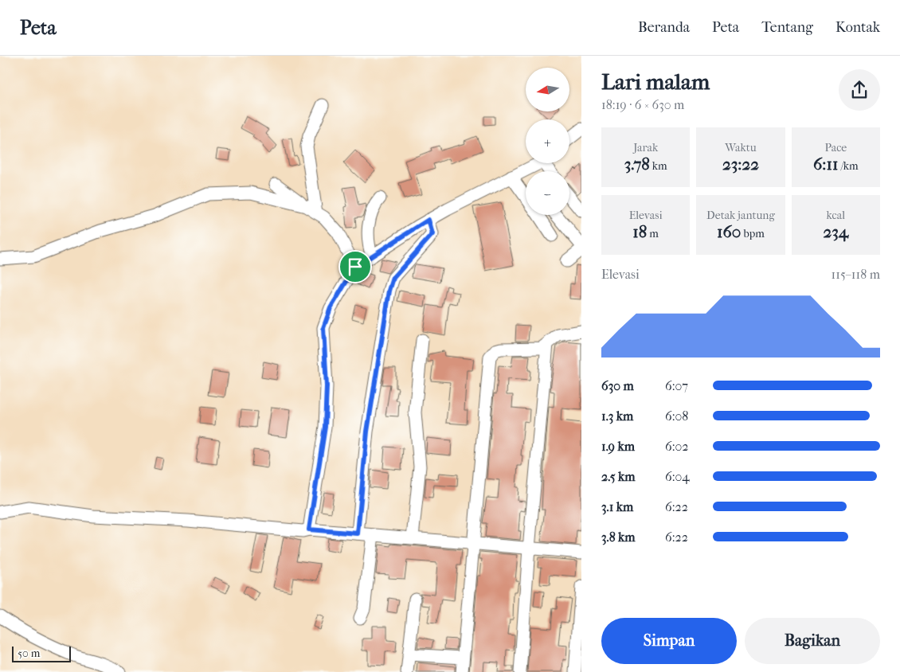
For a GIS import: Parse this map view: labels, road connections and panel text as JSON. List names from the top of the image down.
{
  "scale_bar": "50 m",
  "north": "left",
  "page": {
    "header": "Peta",
    "nav": [
      "Beranda",
      "Peta",
      "Tentang",
      "Kontak"
    ],
    "heading": ["Lari malam", "18:19 · 6 × 630 m"],
    "map_buttons": ["+", "−"],
    "stats": [
      ["Jarak", "3.78 km"],
      ["Waktu", "23:22"],
      ["Pace", "6:11 /km"],
      ["Elevasi", "18 m"],
      ["Detak jantung", "160 bpm"],
      ["kcal", "234"]
    ],
    "chart": ["Elevasi", "115–118 m"],
    "list": [
      {
        "name": "630 m",
        "note": "6:07"
      },
      {
        "name": "1.3 km",
        "note": "6:08"
      },
      {
        "name": "1.9 km",
        "note": "6:02"
      },
      {
        "name": "2.5 km",
        "note": "6:04"
      },
      {
        "name": "3.1 km",
        "note": "6:22"
      },
      {
        "name": "3.8 km",
        "note": "6:22"
      }
    ],
    "buttons": ["Simpan", "Bagikan"],
    "scale": "50 m"
  }
}
